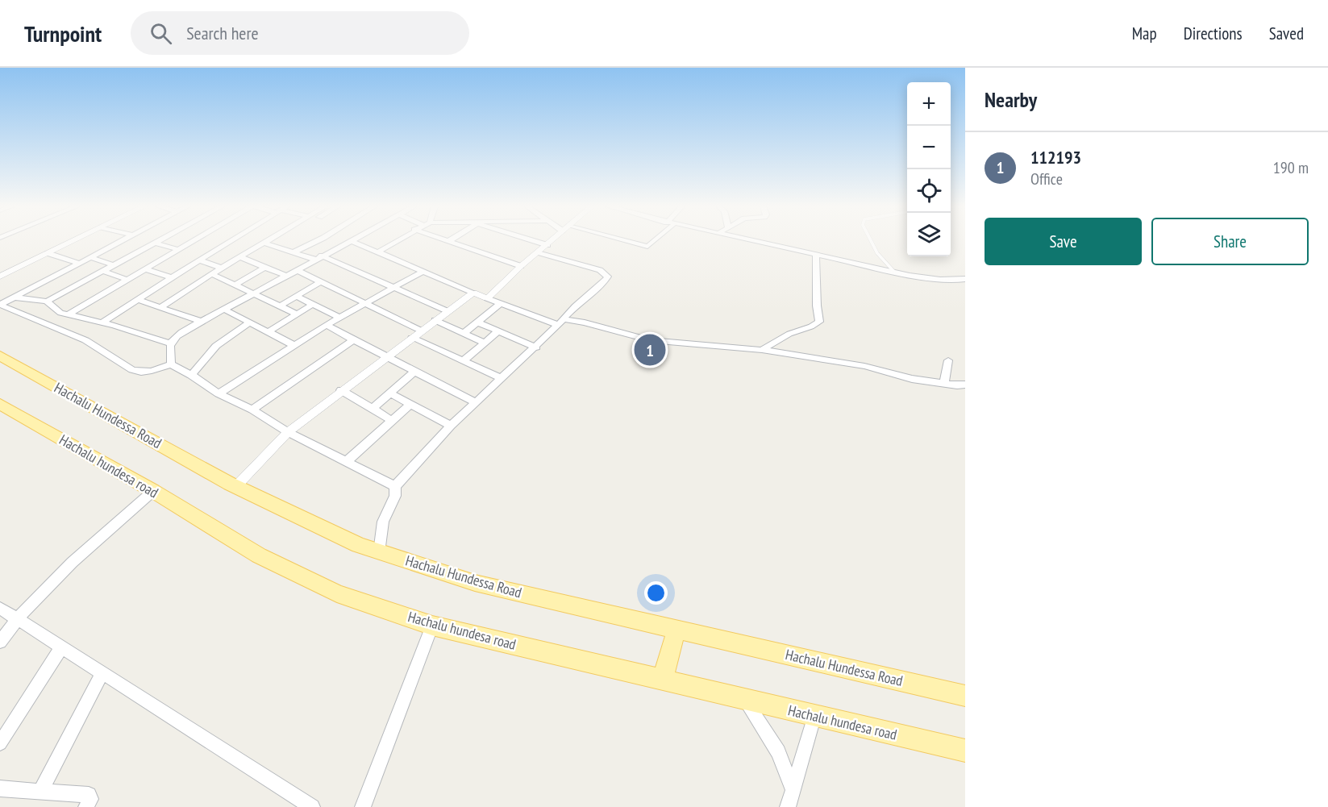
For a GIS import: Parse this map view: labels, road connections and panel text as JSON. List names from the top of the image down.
{
  "streets": {
    "main road": ["Hachalu Hundessa Road", "Hachalu hundesa road"]
  },
  "page": {
    "header": "Turnpoint",
    "search": "Search here",
    "nav": ["Map", "Directions", "Saved"],
    "heading": "Nearby",
    "map_buttons": ["+", "−"],
    "list": [
      {
        "mark": "1",
        "name": "112193",
        "note": "Office",
        "value": "190 m"
      }
    ],
    "buttons": ["Save", "Share"],
    "pins": "1"
  }
}
